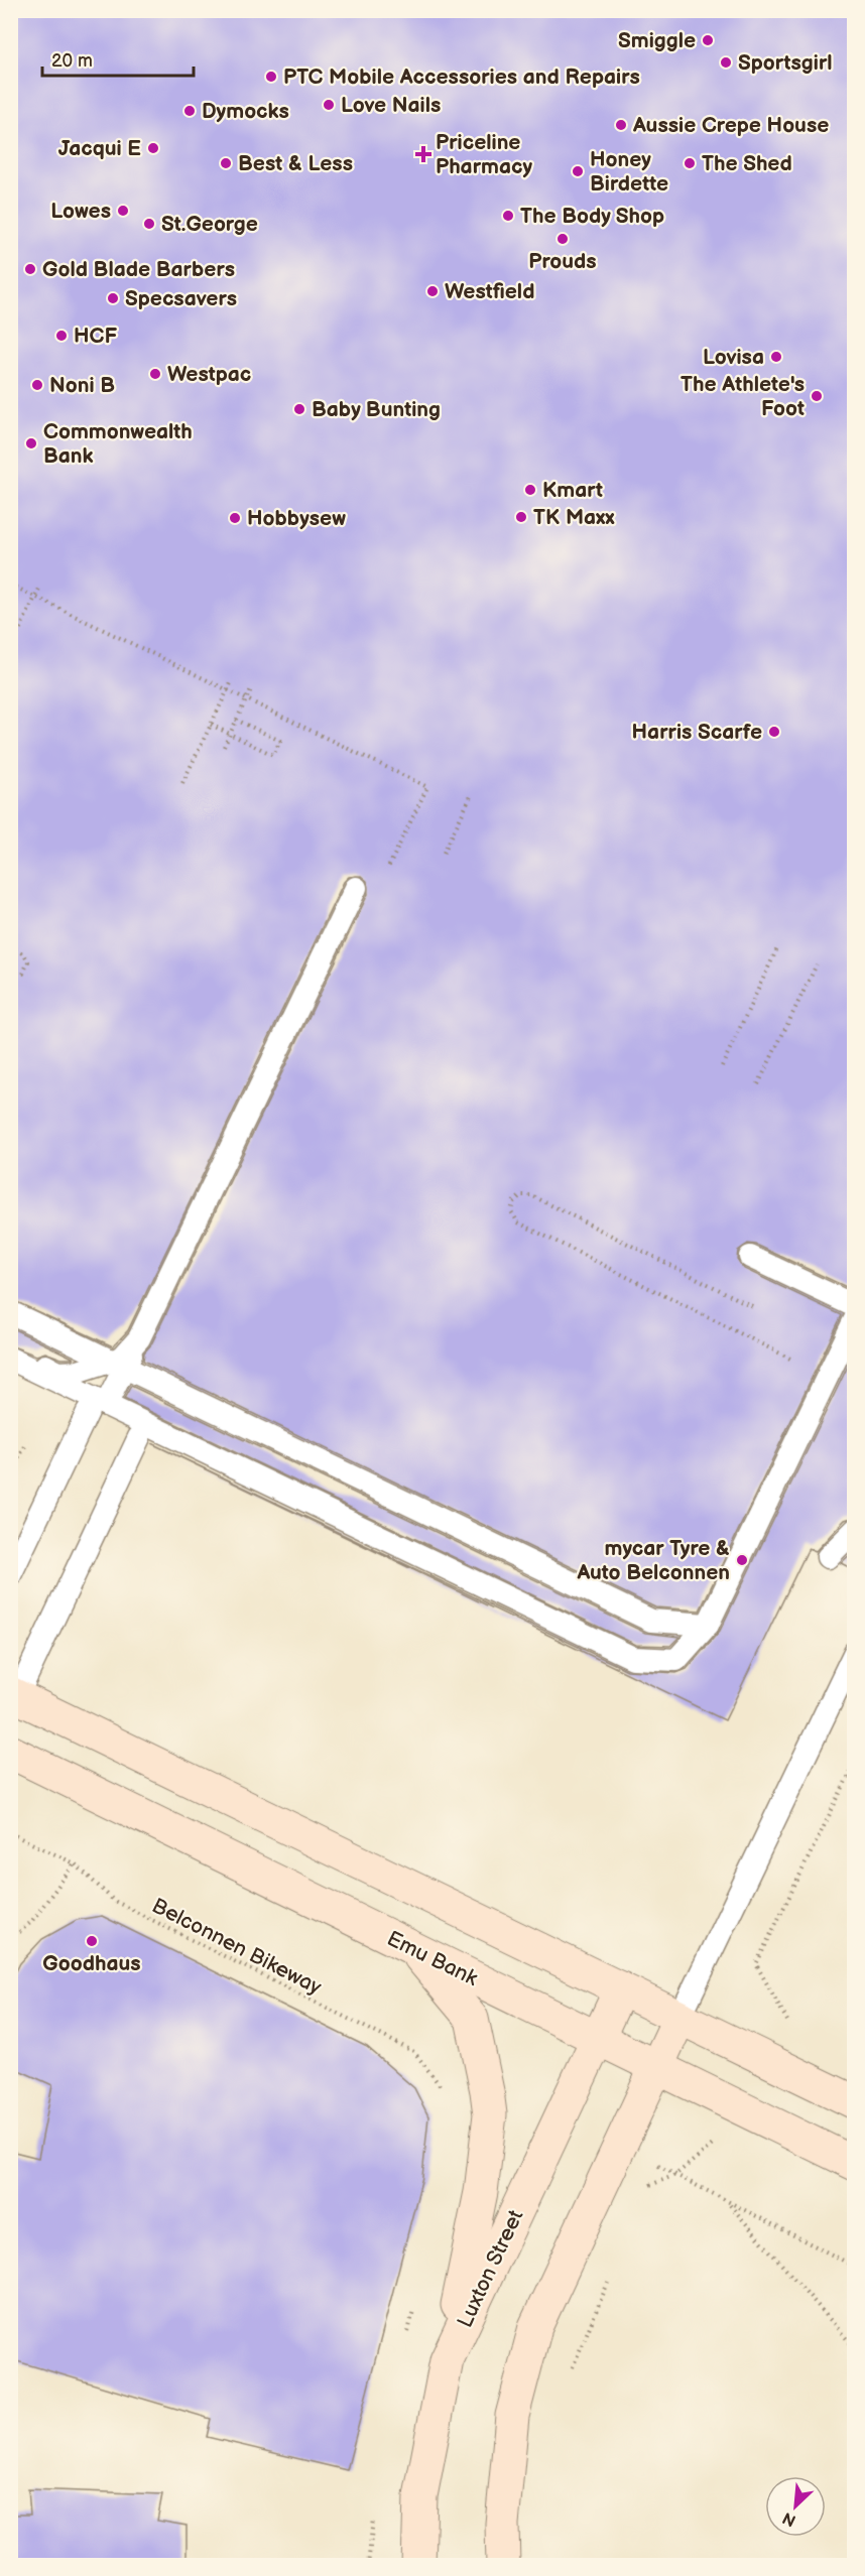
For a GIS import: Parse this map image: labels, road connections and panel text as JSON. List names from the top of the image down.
{
  "streets": {
    "main road": ["Emu Bank", "Luxton Street"],
    "path": ["Belconnen Bikeway"]
  },
  "crossings": [
    ["Emu Bank", "Luxton Street"]
  ],
  "places": {
    "other": [
      "Smiggle",
      "Sportsgirl",
      "PTC Mobile Accessories and Repairs",
      "Love Nails",
      "Dymocks",
      "Aussie Crepe House",
      "Jacqui E",
      "Best & Less",
      "The Shed",
      "Honey Birdette",
      "Lowes",
      "The Body Shop",
      "St.George",
      "Prouds",
      "Gold Blade Barbers",
      "Westfield",
      "Specsavers",
      "HCF",
      "Lovisa",
      "Westpac",
      "Noni B",
      "The Athlete's Foot",
      "Baby Bunting",
      "Commonwealth Bank",
      "Kmart",
      "TK Maxx",
      "Hobbysew",
      "Harris Scarfe",
      "mycar Tyre & Auto Belconnen",
      "Goodhaus"
    ],
    "health": ["Priceline Pharmacy"]
  },
  "scale_bar": "20 m",
  "north": "bottom left"
}
